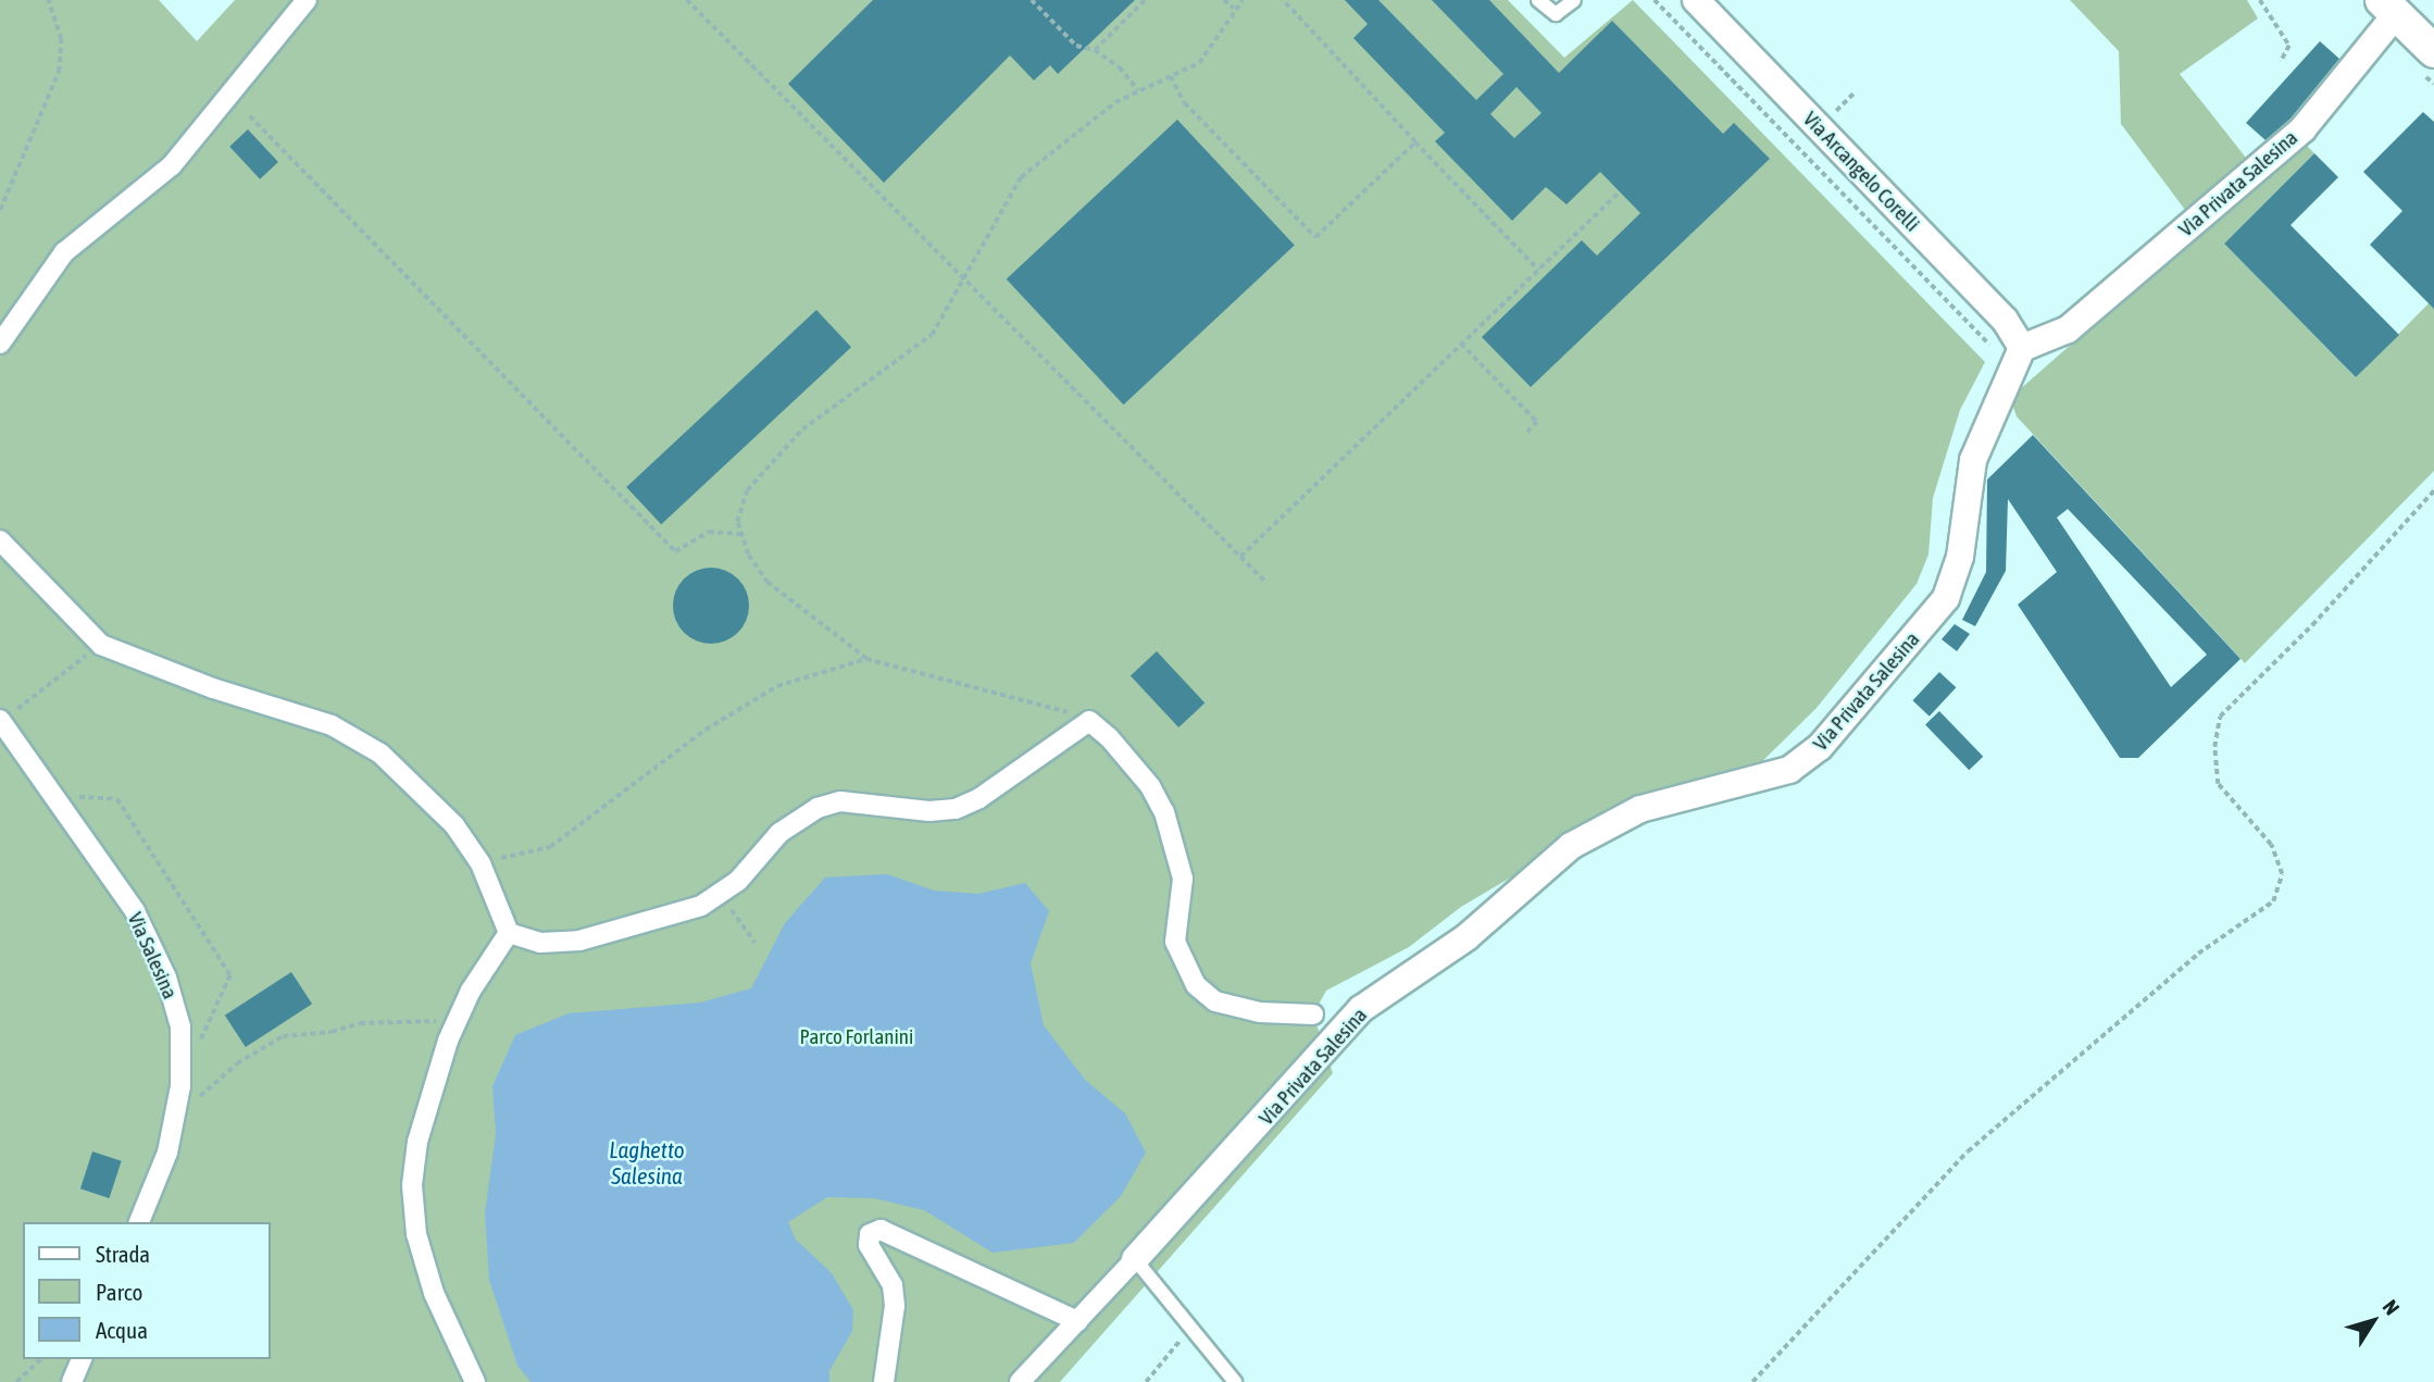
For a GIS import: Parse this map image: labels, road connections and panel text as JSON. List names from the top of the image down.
{
  "streets": {
    "street": ["Via Arcangelo Corelli", "Via Privata Salesina", "Via Salesina"]
  },
  "crossings": [
    ["Via Arcangelo Corelli", "Via Privata Salesina"]
  ],
  "water": ["Laghetto Salesina"],
  "parks": ["Parco Forlanini"],
  "legend": ["Strada", "Parco", "Acqua"],
  "north": "top right"
}
